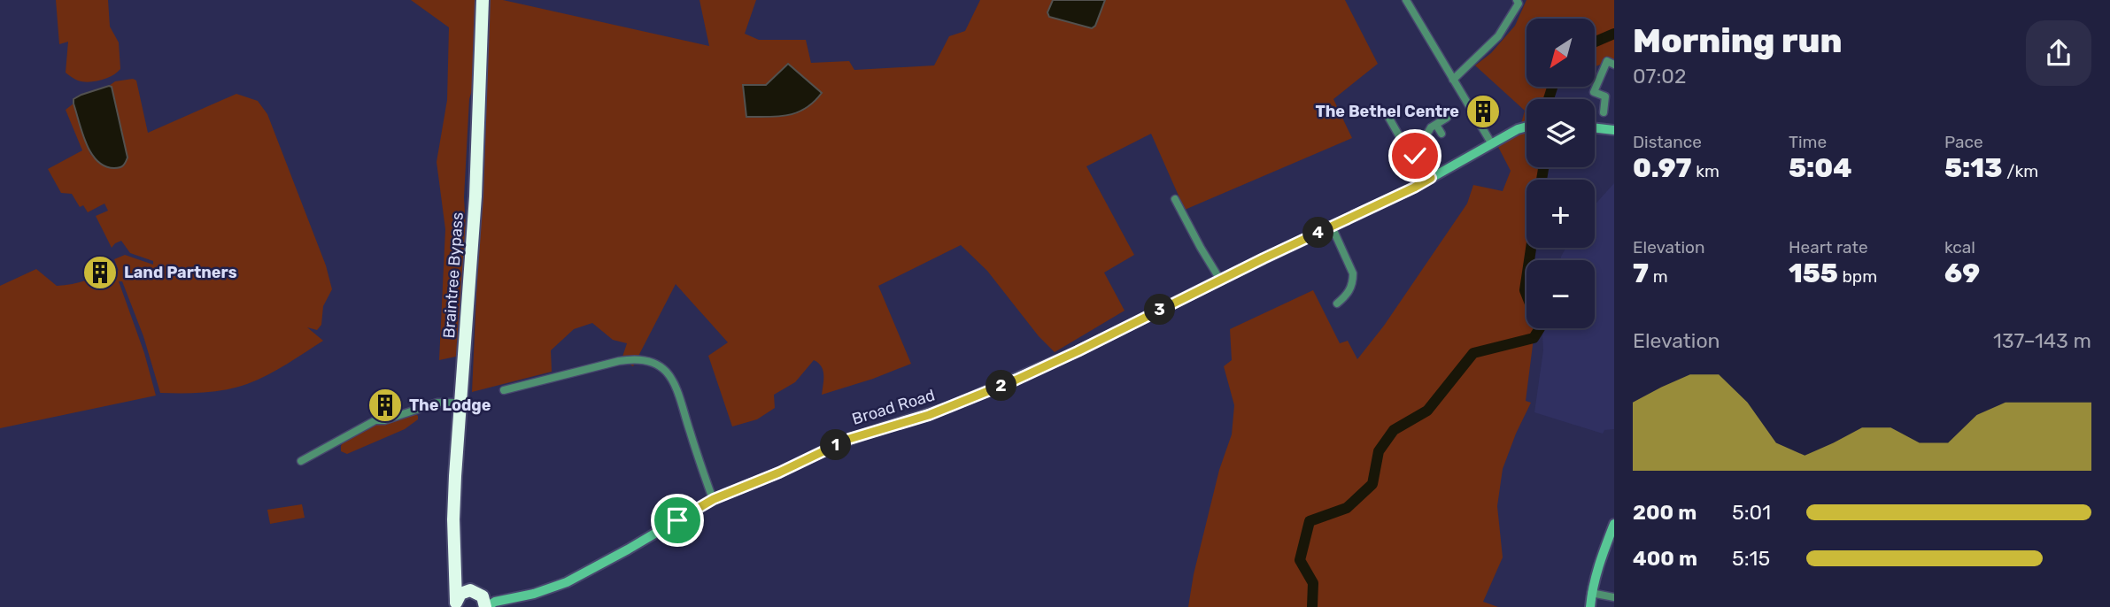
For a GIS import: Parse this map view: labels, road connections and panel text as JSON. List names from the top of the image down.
{
  "streets": {
    "highway": ["Braintree Bypass", "Broad Road"]
  },
  "crossings": [
    ["Braintree Bypass", "Broad Road"]
  ],
  "places": {
    "building": ["The Bethel Centre", "Land Partners", "The Lodge"]
  },
  "north": "bottom left",
  "page": {
    "heading": ["Morning run", "07:02"],
    "map_buttons": ["+", "−"],
    "stats": [
      ["Distance", "0.97 km"],
      ["Time", "5:04"],
      ["Pace", "5:13 /km"],
      ["Elevation", "7 m"],
      ["Heart rate", "155 bpm"],
      ["kcal", "69"]
    ],
    "pins": [
      "4",
      "3",
      "2",
      "1"
    ],
    "chart": ["Elevation", "137–143 m"],
    "list": [
      {
        "name": "200 m",
        "note": "5:01"
      },
      {
        "name": "400 m",
        "note": "5:15"
      }
    ]
  }
}
